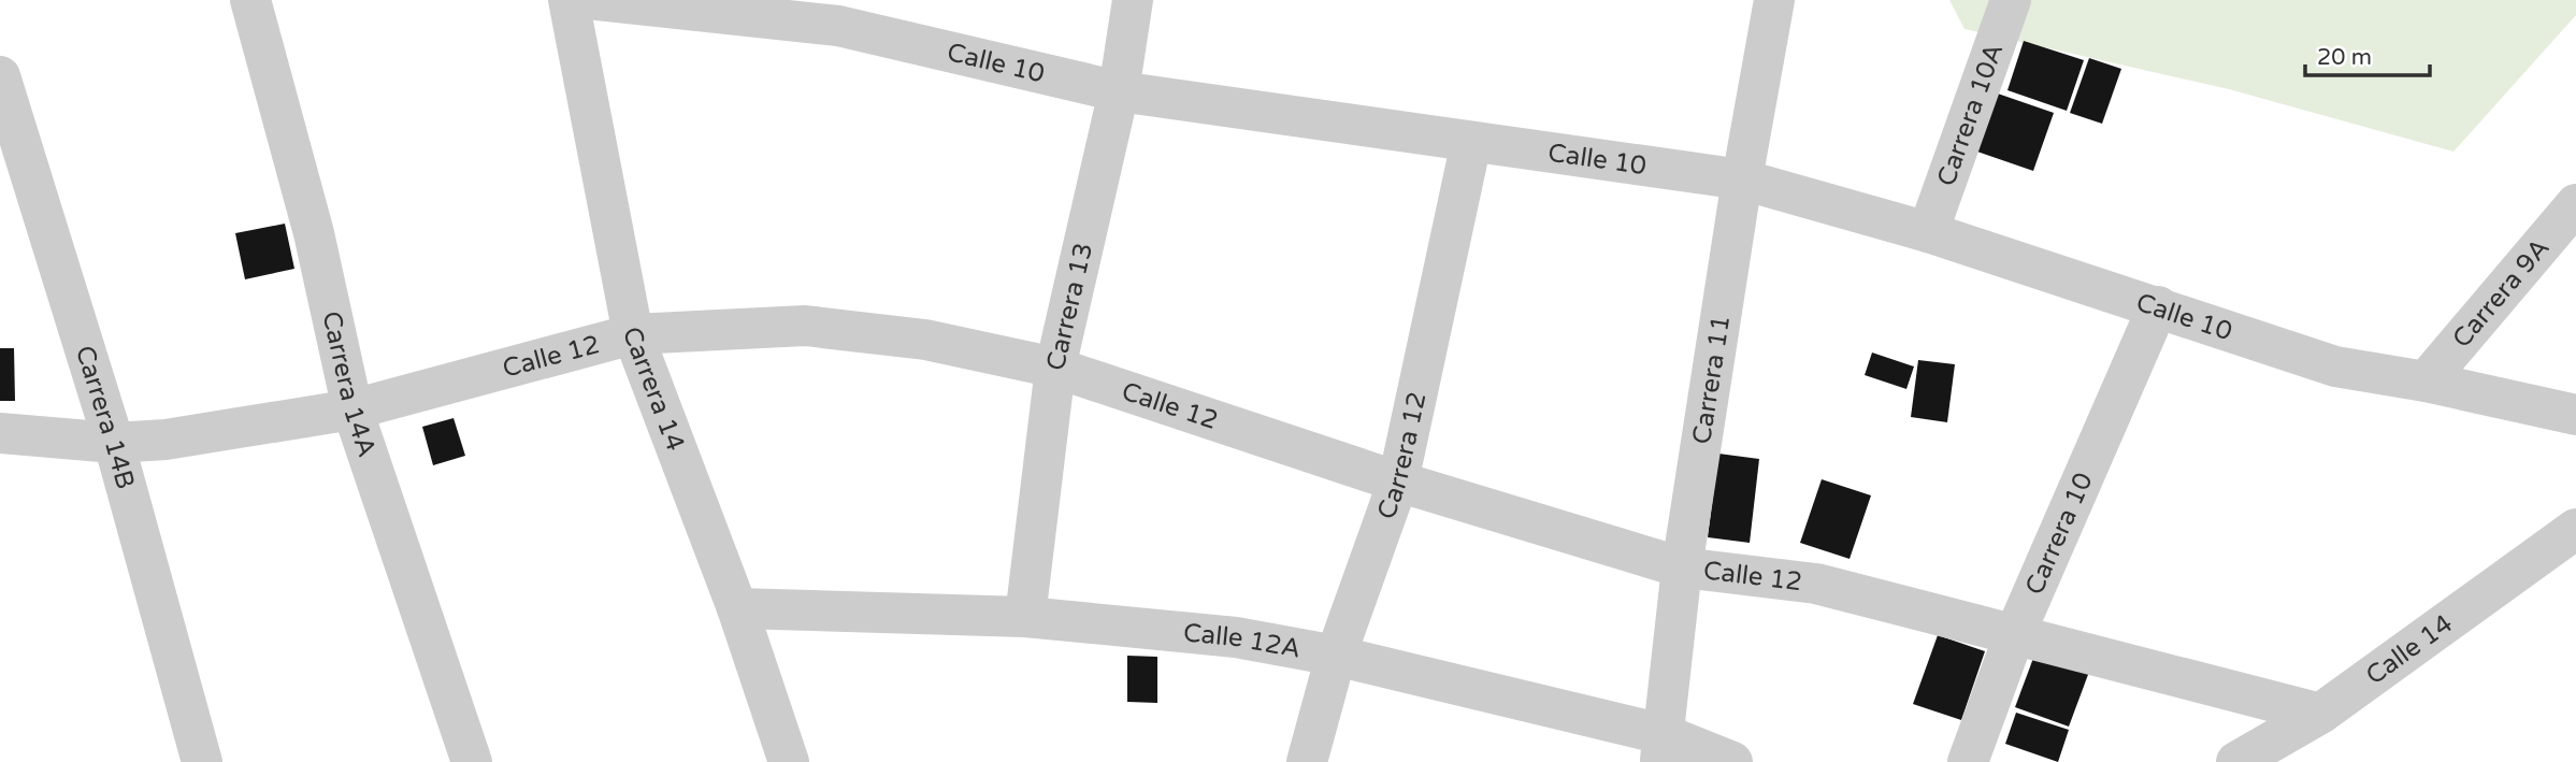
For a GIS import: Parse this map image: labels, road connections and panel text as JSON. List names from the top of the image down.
{
  "streets": {
    "street": [
      "Calle 10",
      "Carrera 10A",
      "Carrera 9A",
      "Carrera 13",
      "Calle 12",
      "Carrera 11",
      "Carrera 14A",
      "Carrera 14",
      "Carrera 14B",
      "Carrera 12",
      "Carrera 10",
      "Calle 12A",
      "Calle 14"
    ]
  },
  "crossings": [
    ["Calle 10", "Carrera 10A"],
    ["Calle 10", "Carrera 9A"],
    ["Calle 10", "Carrera 13"],
    ["Calle 10", "Carrera 11"],
    ["Calle 10", "Carrera 12"],
    ["Calle 10", "Carrera 10"],
    ["Carrera 13", "Calle 12"],
    ["Carrera 13", "Calle 12A"],
    ["Calle 12", "Carrera 11"],
    ["Calle 12", "Carrera 14A"],
    ["Calle 12", "Carrera 14"],
    ["Calle 12", "Carrera 14B"],
    ["Calle 12", "Carrera 12"],
    ["Calle 12", "Carrera 10"],
    ["Calle 12", "Calle 14"],
    ["Carrera 11", "Calle 12A"],
    ["Carrera 14", "Calle 12A"],
    ["Carrera 12", "Calle 12A"]
  ],
  "scale_bar": "20 m"
}
